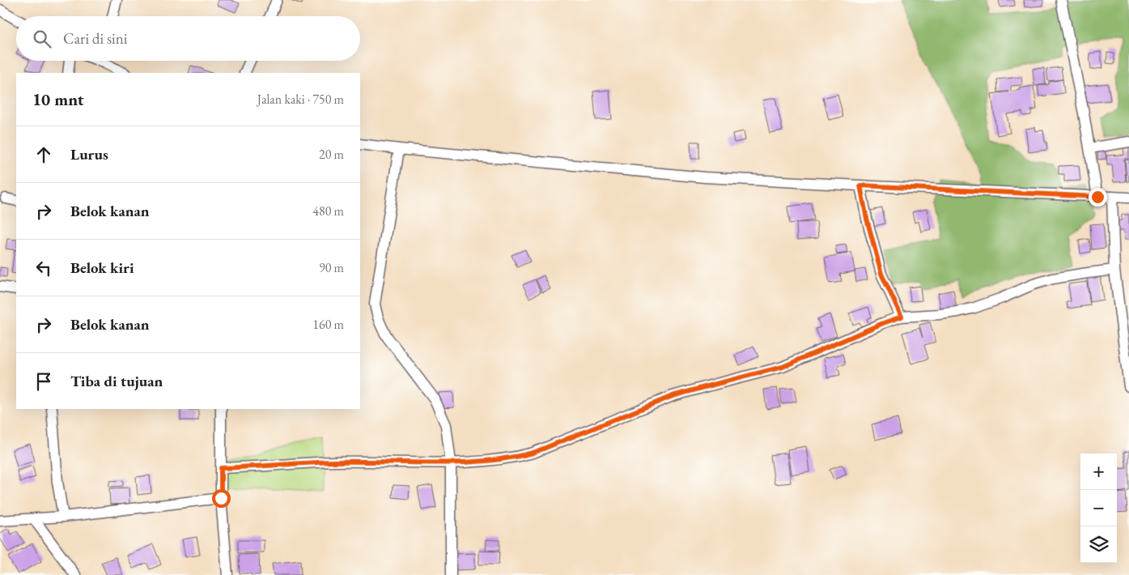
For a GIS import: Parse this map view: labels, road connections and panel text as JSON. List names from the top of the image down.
{
  "page": {
    "search": "Cari di sini",
    "heading": ["10 mnt", "Jalan kaki · 750 m"],
    "list": [
      ["Lurus", "20 m"],
      ["Belok kanan", "480 m"],
      ["Belok kiri", "90 m"],
      ["Belok kanan", "160 m"],
      "Tiba di tujuan"
    ],
    "map_buttons": ["+", "−"]
  }
}
